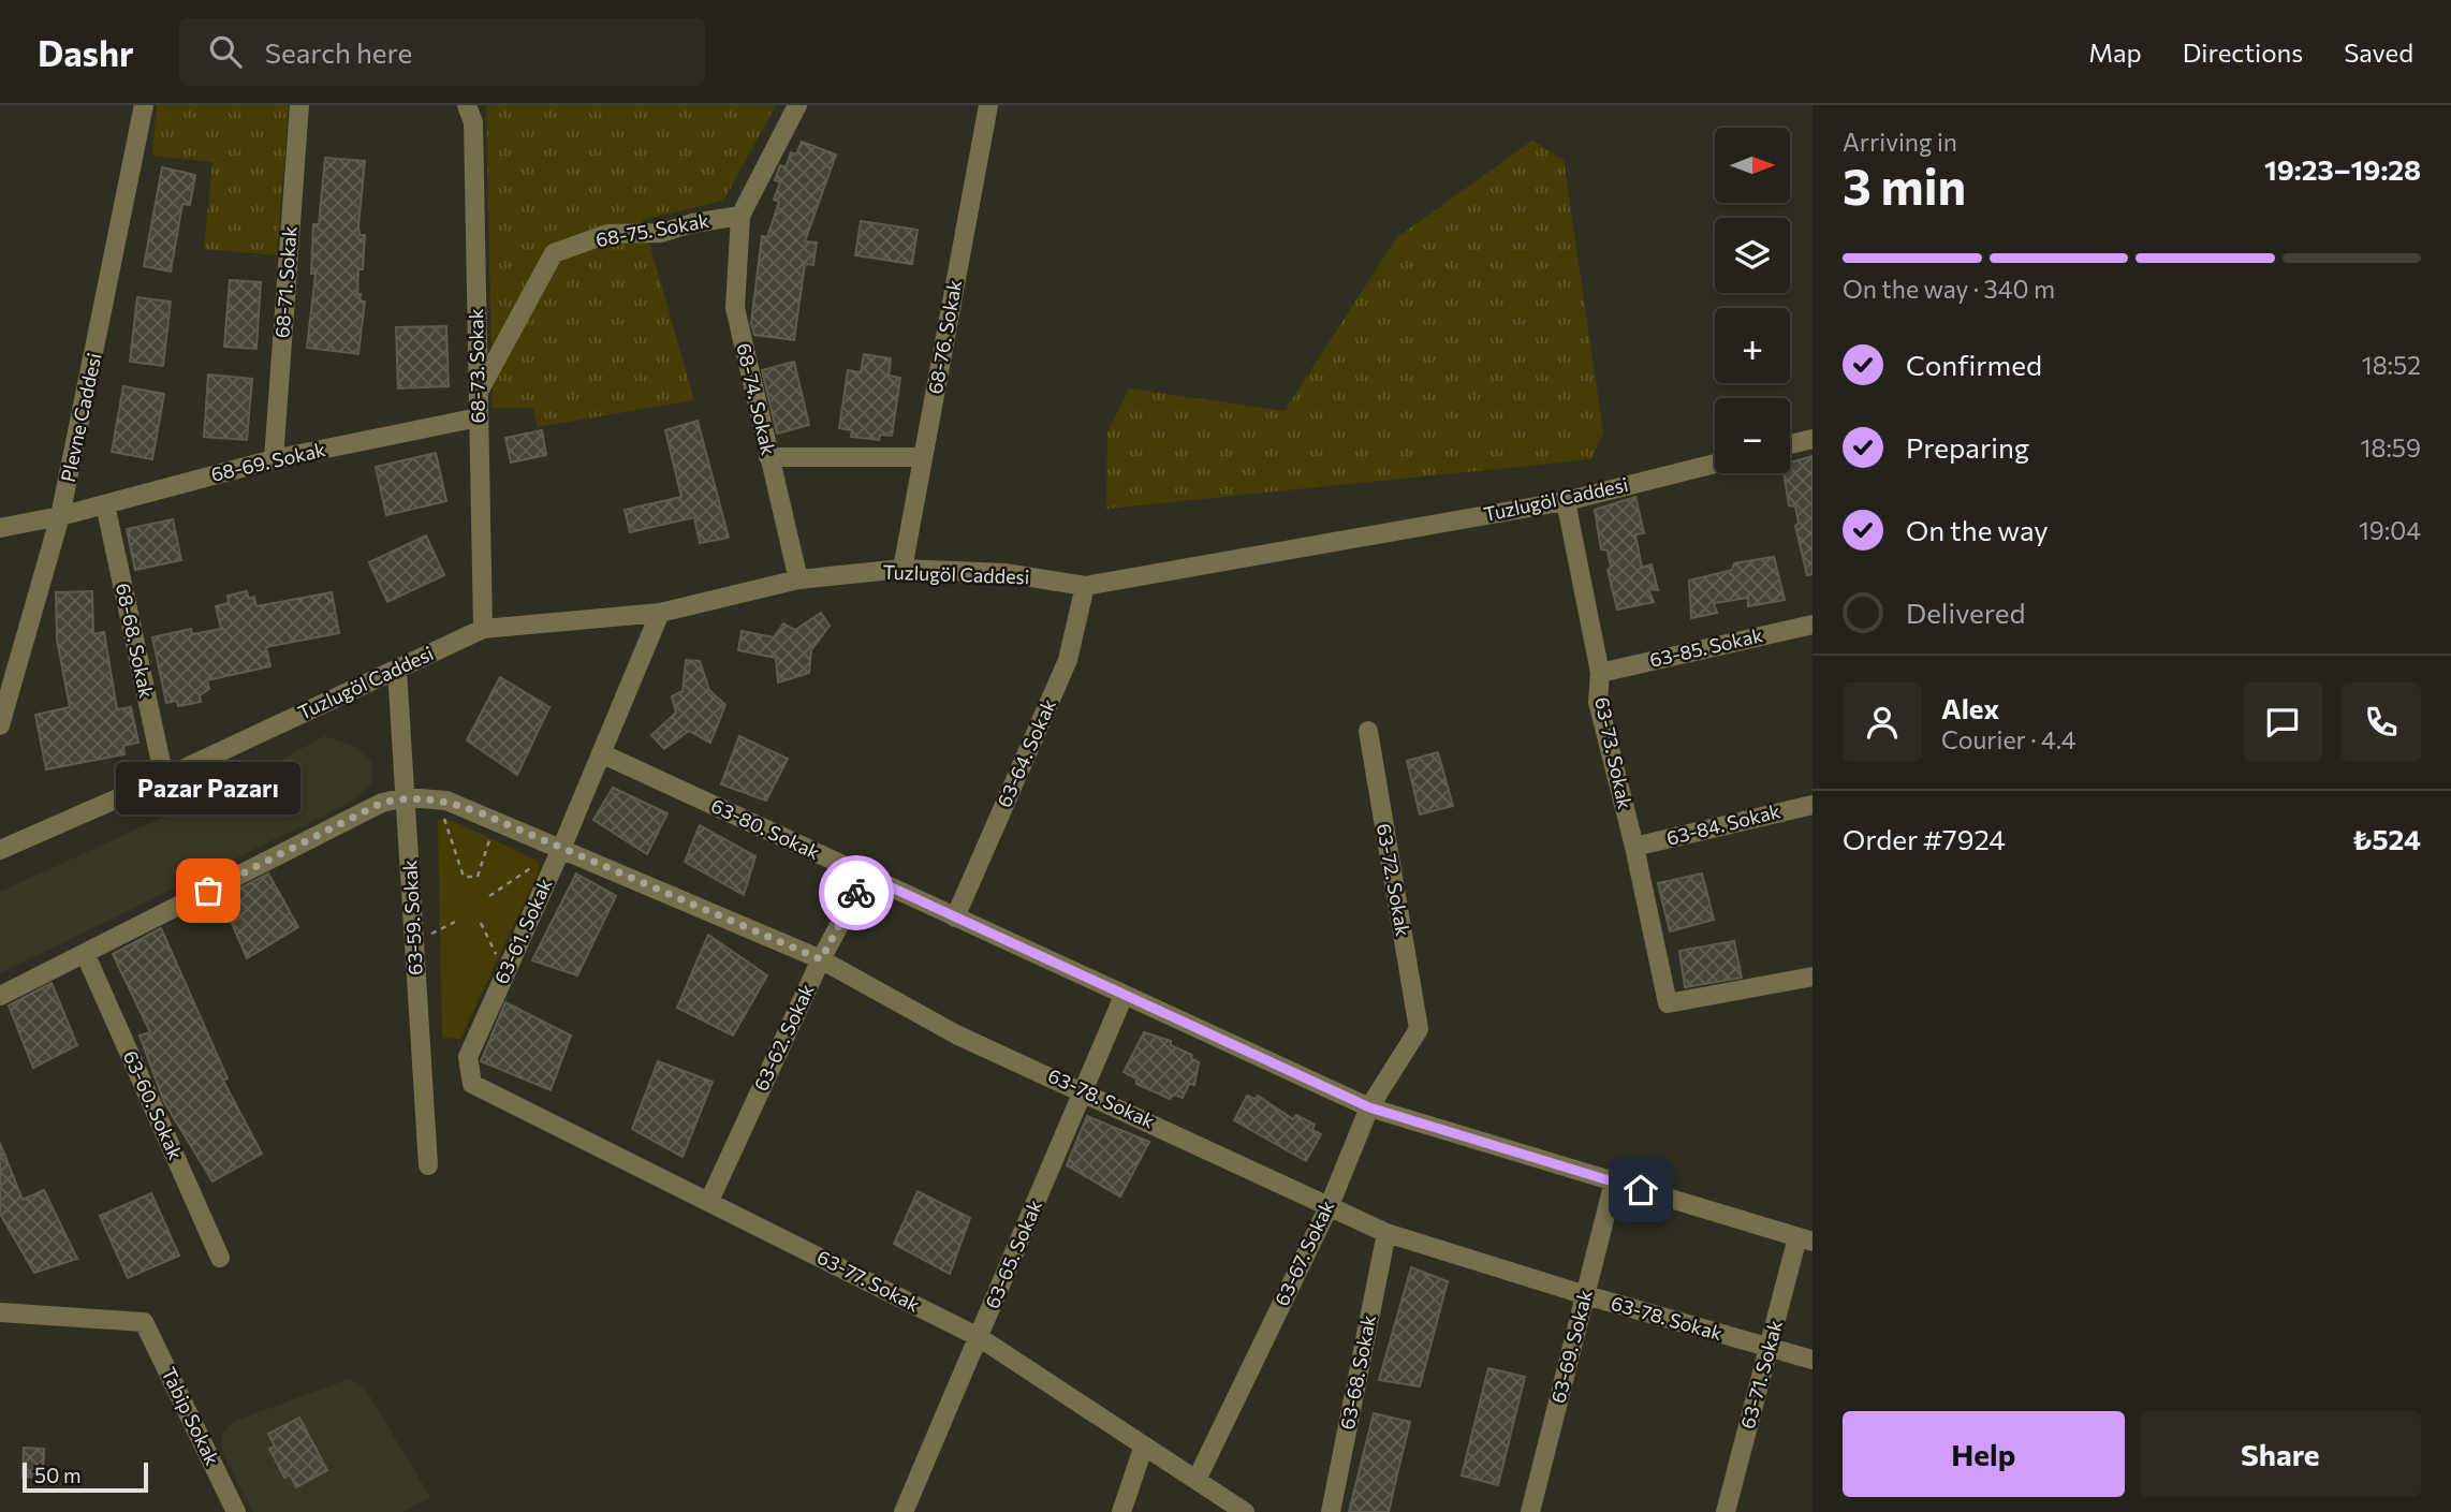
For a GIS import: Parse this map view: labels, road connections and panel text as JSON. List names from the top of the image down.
{
  "streets": {
    "street": [
      "68-75. Sokak",
      "68-71. Sokak",
      "68-76. Sokak",
      "68-73. Sokak",
      "68-74. Sokak",
      "Plevne Caddesi",
      "68-69. Sokak",
      "Tuzlugöl Caddesi",
      "68-68. Sokak",
      "63-85. Sokak",
      "63-64. Sokak",
      "63-73. Sokak",
      "63-84. Sokak",
      "63-80. Sokak",
      "63-72. Sokak",
      "63-59. Sokak",
      "63-61. Sokak",
      "63-62. Sokak",
      "63-78. Sokak",
      "63-60. Sokak",
      "63-67. Sokak",
      "63-65. Sokak",
      "63-77. Sokak",
      "63-69. Sokak",
      "63-68. Sokak",
      "63-71. Sokak",
      "Tabip Sokak"
    ]
  },
  "crossings": [
    ["68-75. Sokak", "68-73. Sokak"],
    ["68-75. Sokak", "68-74. Sokak"],
    ["68-71. Sokak", "68-69. Sokak"],
    ["68-76. Sokak", "Tuzlugöl Caddesi"],
    ["68-73. Sokak", "68-69. Sokak"],
    ["68-73. Sokak", "Tuzlugöl Caddesi"],
    ["68-74. Sokak", "Tuzlugöl Caddesi"],
    ["Plevne Caddesi", "68-69. Sokak"],
    ["68-69. Sokak", "68-68. Sokak"],
    ["Tuzlugöl Caddesi", "68-68. Sokak"],
    ["Tuzlugöl Caddesi", "63-64. Sokak"],
    ["Tuzlugöl Caddesi", "63-73. Sokak"],
    ["Tuzlugöl Caddesi", "63-59. Sokak"],
    ["Tuzlugöl Caddesi", "63-61. Sokak"],
    ["63-85. Sokak", "63-73. Sokak"],
    ["63-64. Sokak", "63-80. Sokak"],
    ["63-73. Sokak", "63-84. Sokak"],
    ["63-80. Sokak", "63-61. Sokak"],
    ["63-80. Sokak", "63-62. Sokak"],
    ["63-80. Sokak", "63-67. Sokak"],
    ["63-80. Sokak", "63-65. Sokak"],
    ["63-80. Sokak", "63-69. Sokak"],
    ["63-80. Sokak", "63-71. Sokak"],
    ["63-72. Sokak", "63-67. Sokak"],
    ["63-59. Sokak", "63-78. Sokak"],
    ["63-61. Sokak", "63-78. Sokak"],
    ["63-61. Sokak", "63-77. Sokak"],
    ["63-62. Sokak", "63-78. Sokak"],
    ["63-62. Sokak", "63-77. Sokak"],
    ["63-78. Sokak", "63-67. Sokak"],
    ["63-78. Sokak", "63-65. Sokak"],
    ["63-78. Sokak", "63-69. Sokak"],
    ["63-78. Sokak", "63-68. Sokak"],
    ["63-78. Sokak", "63-71. Sokak"],
    ["63-67. Sokak", "63-77. Sokak"],
    ["63-65. Sokak", "63-77. Sokak"]
  ],
  "places": ["Pazar Pazarı"],
  "scale_bar": "50 m",
  "north": "right",
  "page": {
    "header": "Dashr",
    "search": "Search here",
    "nav": ["Map", "Directions", "Saved"],
    "heading": ["3 min", "Arriving in", "19:23–19:28"],
    "panel": [
      "Alex",
      "Courier · 4.4",
      "Order #7924",
      "₺524"
    ],
    "map_buttons": ["+", "−"],
    "bar": "On the way · 340 m",
    "list": [
      ["Confirmed", "18:52"],
      ["Preparing", "18:59"],
      ["On the way", "19:04"],
      "Delivered"
    ],
    "bubble": "Pazar Pazarı",
    "buttons": ["Help", "Share"],
    "scale": "50 m"
  }
}
